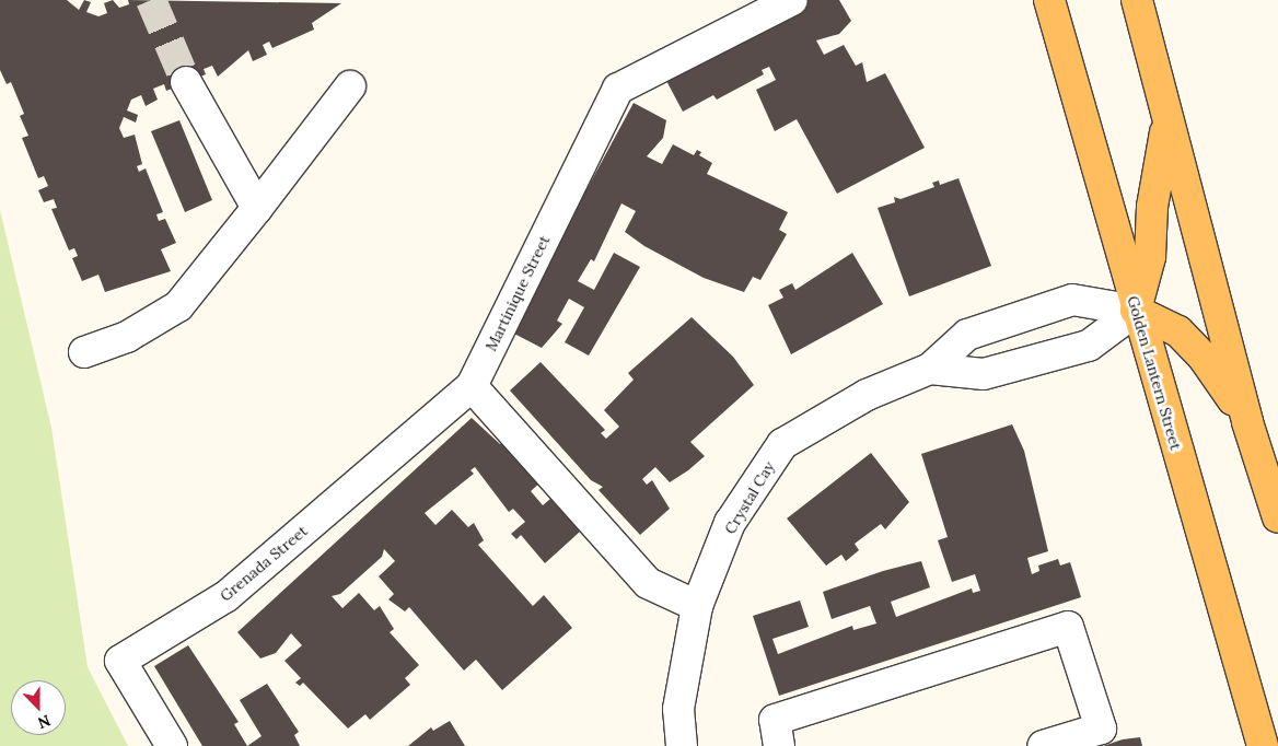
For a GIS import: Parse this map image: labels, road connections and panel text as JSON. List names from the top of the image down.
{
  "streets": {
    "main road": ["Golden Lantern Street"],
    "street": ["Martinique Street", "Crystal Cay", "Grenada Street"]
  },
  "crossings": [
    ["Martinique Street", "Grenada Street"],
    ["Golden Lantern Street", "Crystal Cay"]
  ],
  "north": "bottom"
}
